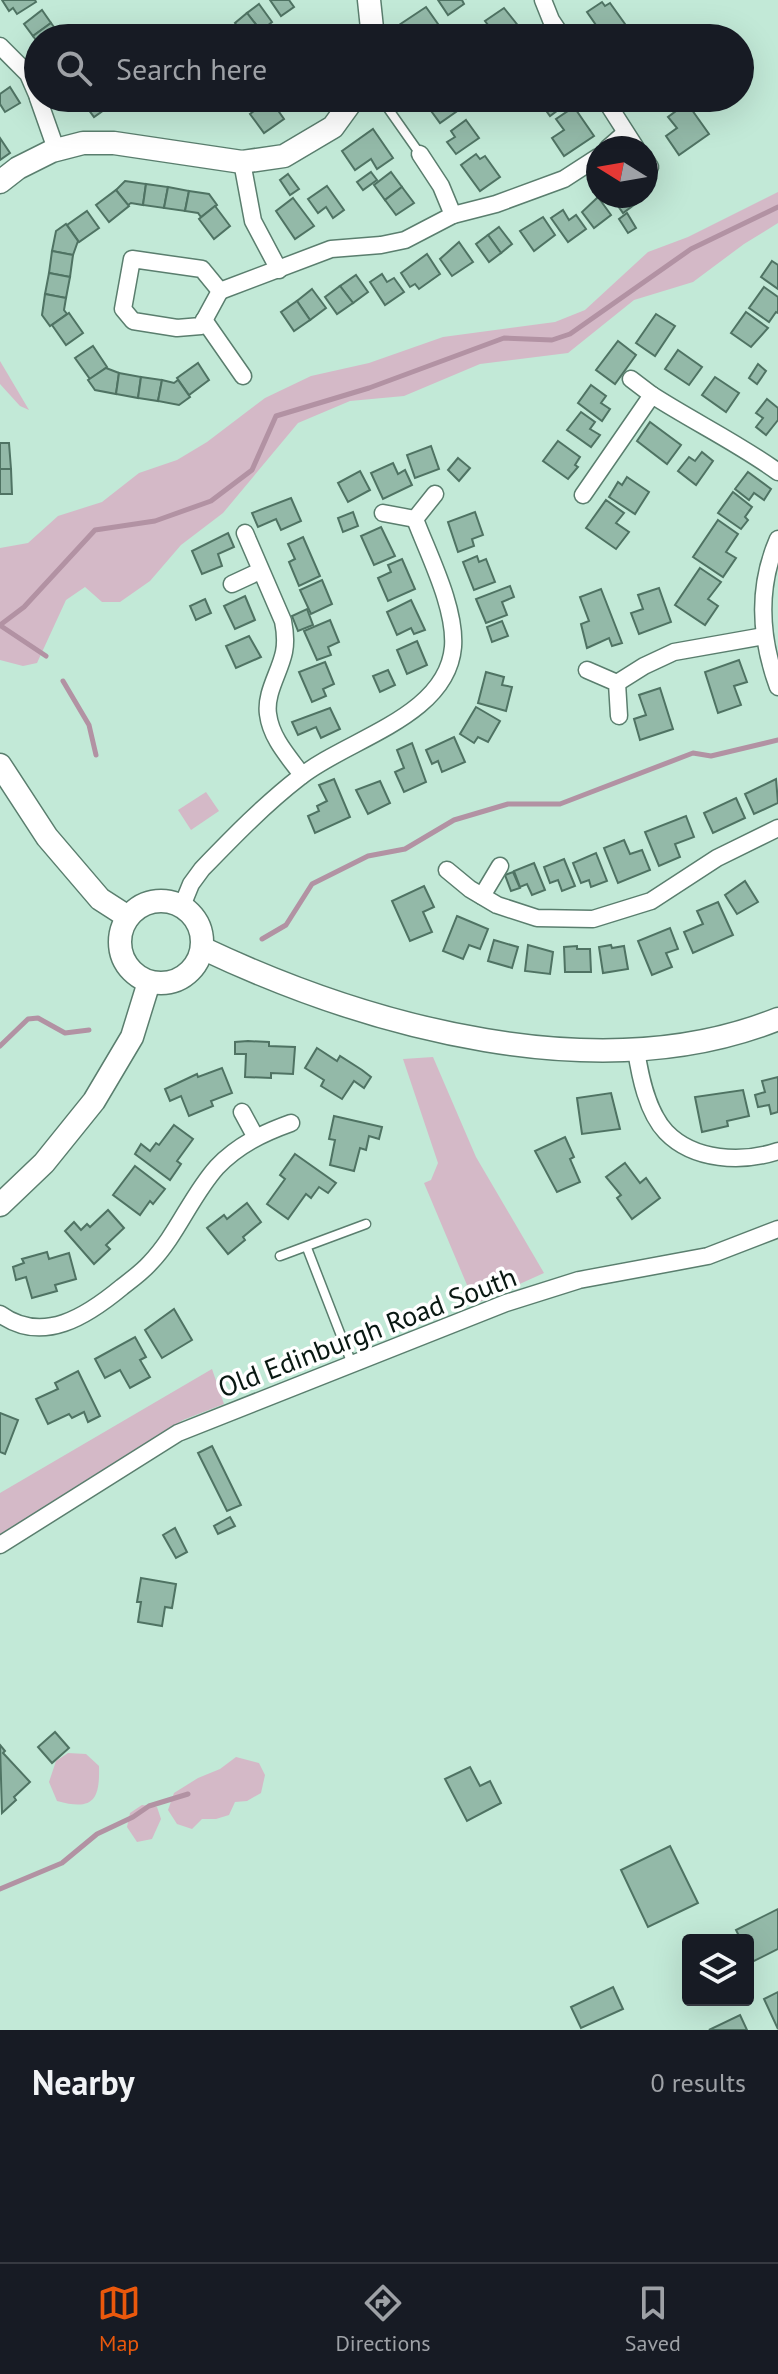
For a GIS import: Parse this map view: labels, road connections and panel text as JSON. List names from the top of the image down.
{
  "streets": {
    "street": ["Old Edinburgh Road South"]
  },
  "north": "left",
  "page": {
    "search": "Search here",
    "heading": ["Nearby", "0 results"],
    "nav": ["Map", "Directions", "Saved"]
  }
}
